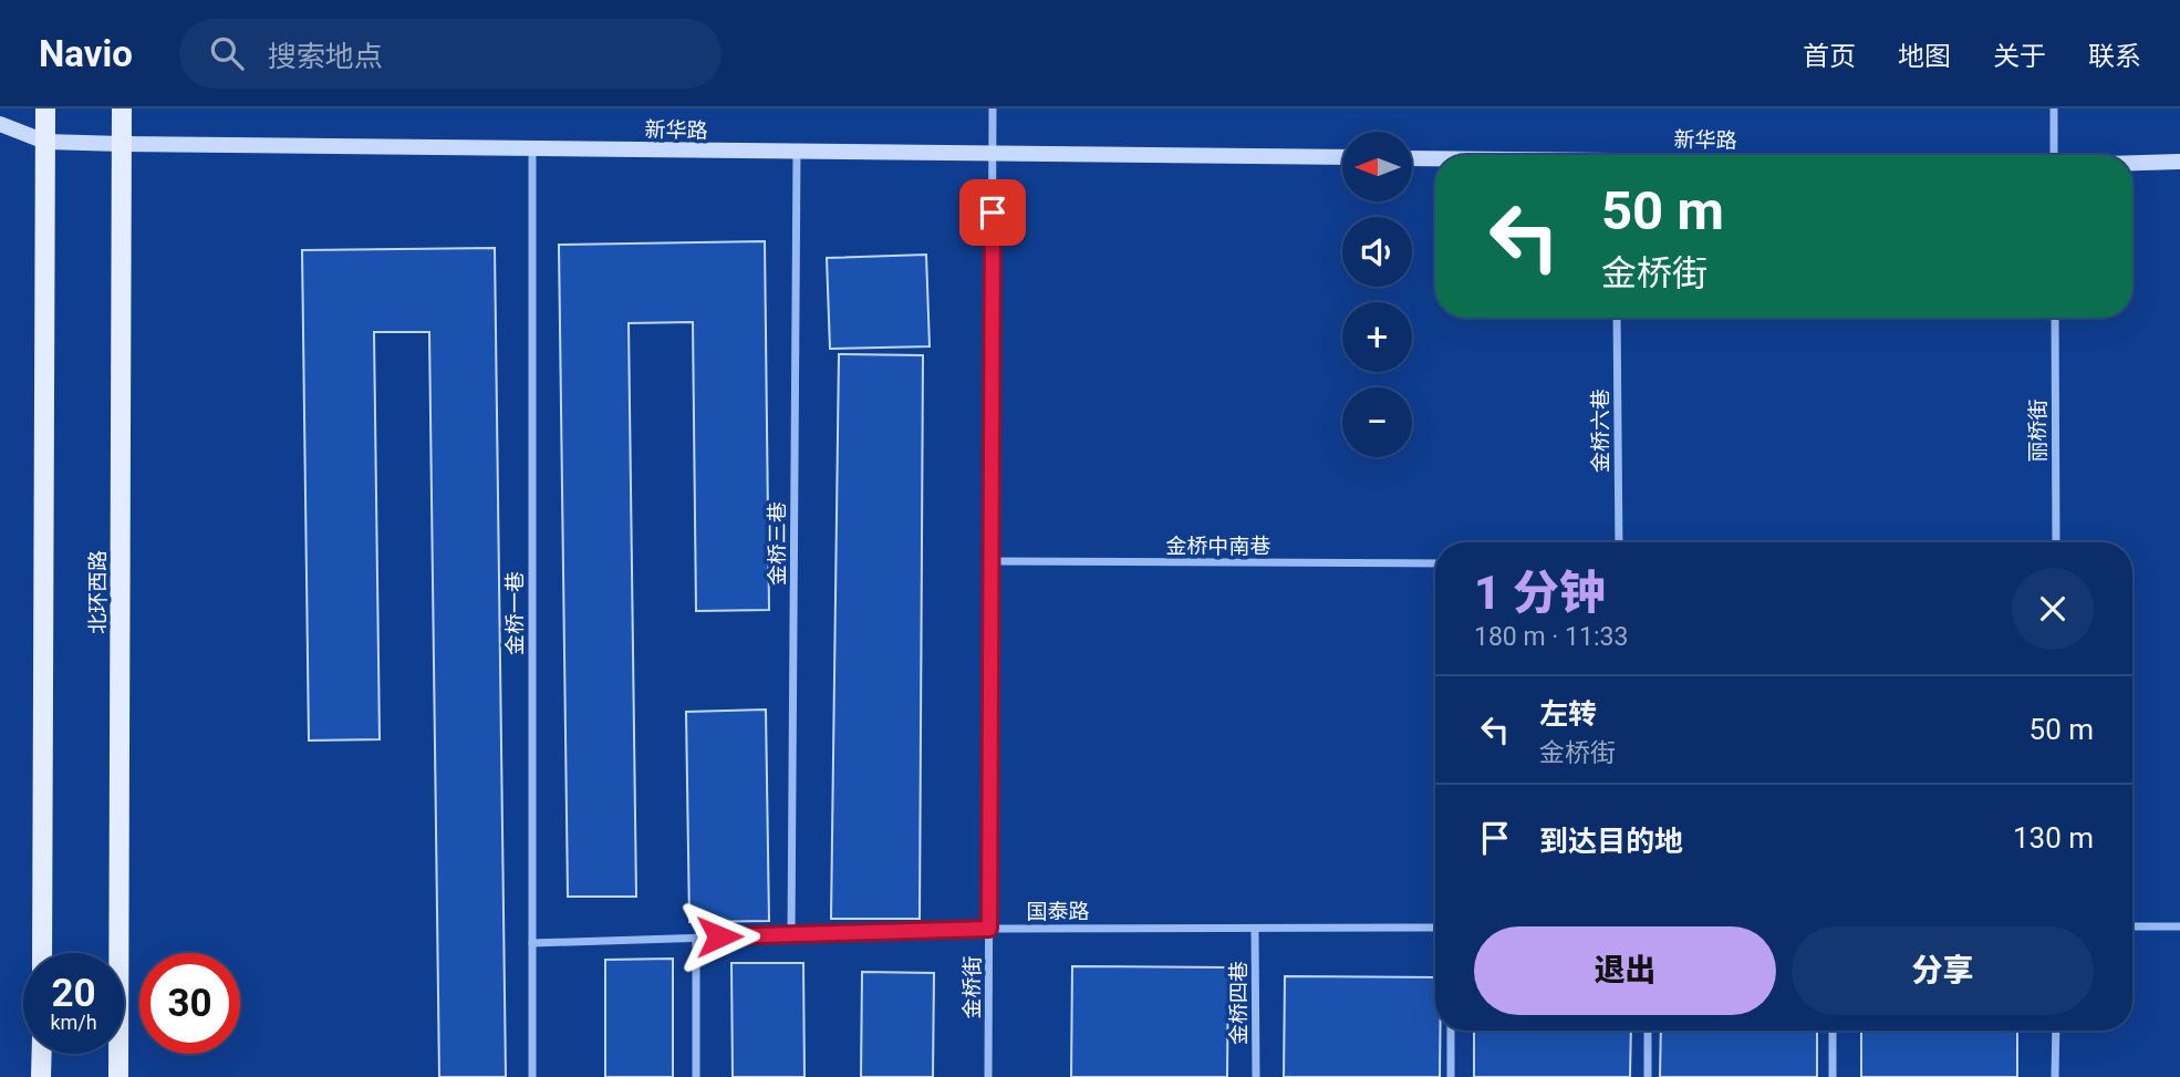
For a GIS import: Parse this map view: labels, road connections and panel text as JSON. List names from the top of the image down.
{
  "streets": {
    "main road": ["北环西路"],
    "street": [
      "新华路",
      "金桥六巷",
      "丽桥街",
      "金桥三巷",
      "金桥中南巷",
      "金桥一巷",
      "国泰路",
      "金桥街",
      "金桥四巷"
    ]
  },
  "crossings": [
    ["新华路", "金桥三巷"],
    ["新华路", "北环西路"],
    ["新华路", "金桥一巷"],
    ["新华路", "金桥街"],
    ["金桥三巷", "国泰路"],
    ["金桥中南巷", "金桥街"],
    ["金桥一巷", "国泰路"],
    ["国泰路", "金桥街"],
    ["国泰路", "金桥四巷"]
  ],
  "north": "left",
  "page": {
    "header": "Navio",
    "search": "搜索地点",
    "nav": [
      "首页",
      "地图",
      "关于",
      "联系"
    ],
    "map_buttons": ["+", "−"],
    "turn": ["50 m", "金桥街"],
    "heading": ["1 分钟", "180 m · 11:33"],
    "list": [
      {
        "name": "左转",
        "note": "金桥街",
        "value": "50 m"
      },
      {
        "name": "到达目的地",
        "value": "130 m"
      }
    ],
    "buttons": ["退出", "分享"],
    "speed": "20 km/h",
    "limit": "30"
  }
}
